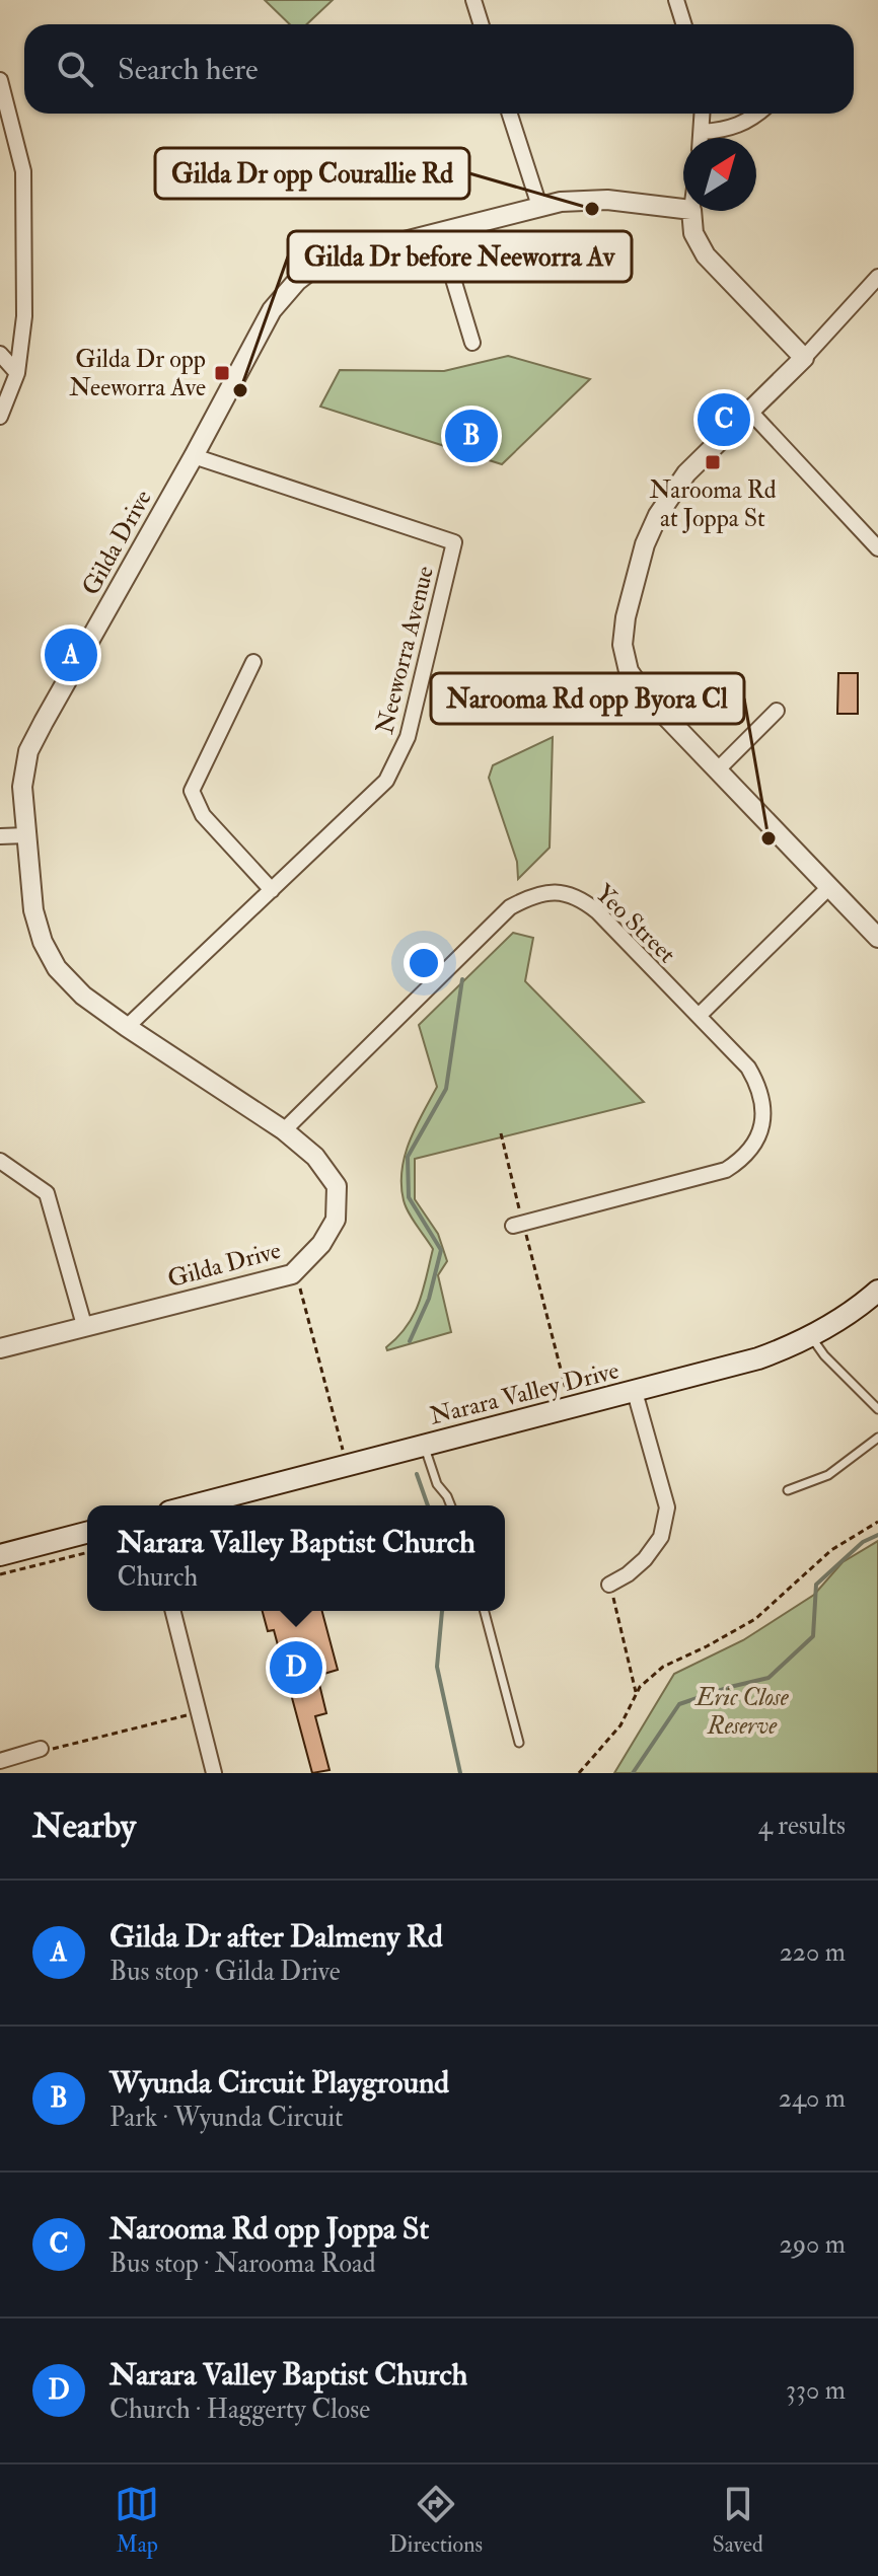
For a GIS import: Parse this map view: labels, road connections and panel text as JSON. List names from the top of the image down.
{
  "streets": {
    "main road": ["Narara Valley Drive"],
    "street": ["Gilda Drive", "Neeworra Avenue", "Yeo Street"]
  },
  "crossings": [
    ["Gilda Drive", "Neeworra Avenue"],
    ["Gilda Drive", "Yeo Street"]
  ],
  "parks": ["Eric Close Reserve"],
  "places": {
    "other": ["Gilda Dr opp Courallie Rd", "Gilda Dr before Neeworra Av", "Narooma Rd opp Byora Cl"],
    "transit": ["Gilda Dr opp Neeworra Ave", "Narooma Rd at Joppa St"]
  },
  "north": "top right",
  "page": {
    "search": "Search here",
    "pins": [
      "C",
      "B",
      "A",
      "D"
    ],
    "popup": ["Narara Valley Baptist Church", "Church"],
    "heading": ["Nearby", "4 results"],
    "list": [
      {
        "mark": "A",
        "name": "Gilda Dr after Dalmeny Rd",
        "note": "Bus stop · Gilda Drive",
        "value": "220 m"
      },
      {
        "mark": "B",
        "name": "Wyunda Circuit Playground",
        "note": "Park · Wyunda Circuit",
        "value": "240 m"
      },
      {
        "mark": "C",
        "name": "Narooma Rd opp Joppa St",
        "note": "Bus stop · Narooma Road",
        "value": "290 m"
      },
      {
        "mark": "D",
        "name": "Narara Valley Baptist Church",
        "note": "Church · Haggerty Close",
        "value": "330 m"
      }
    ],
    "nav": ["Map", "Directions", "Saved"]
  }
}
